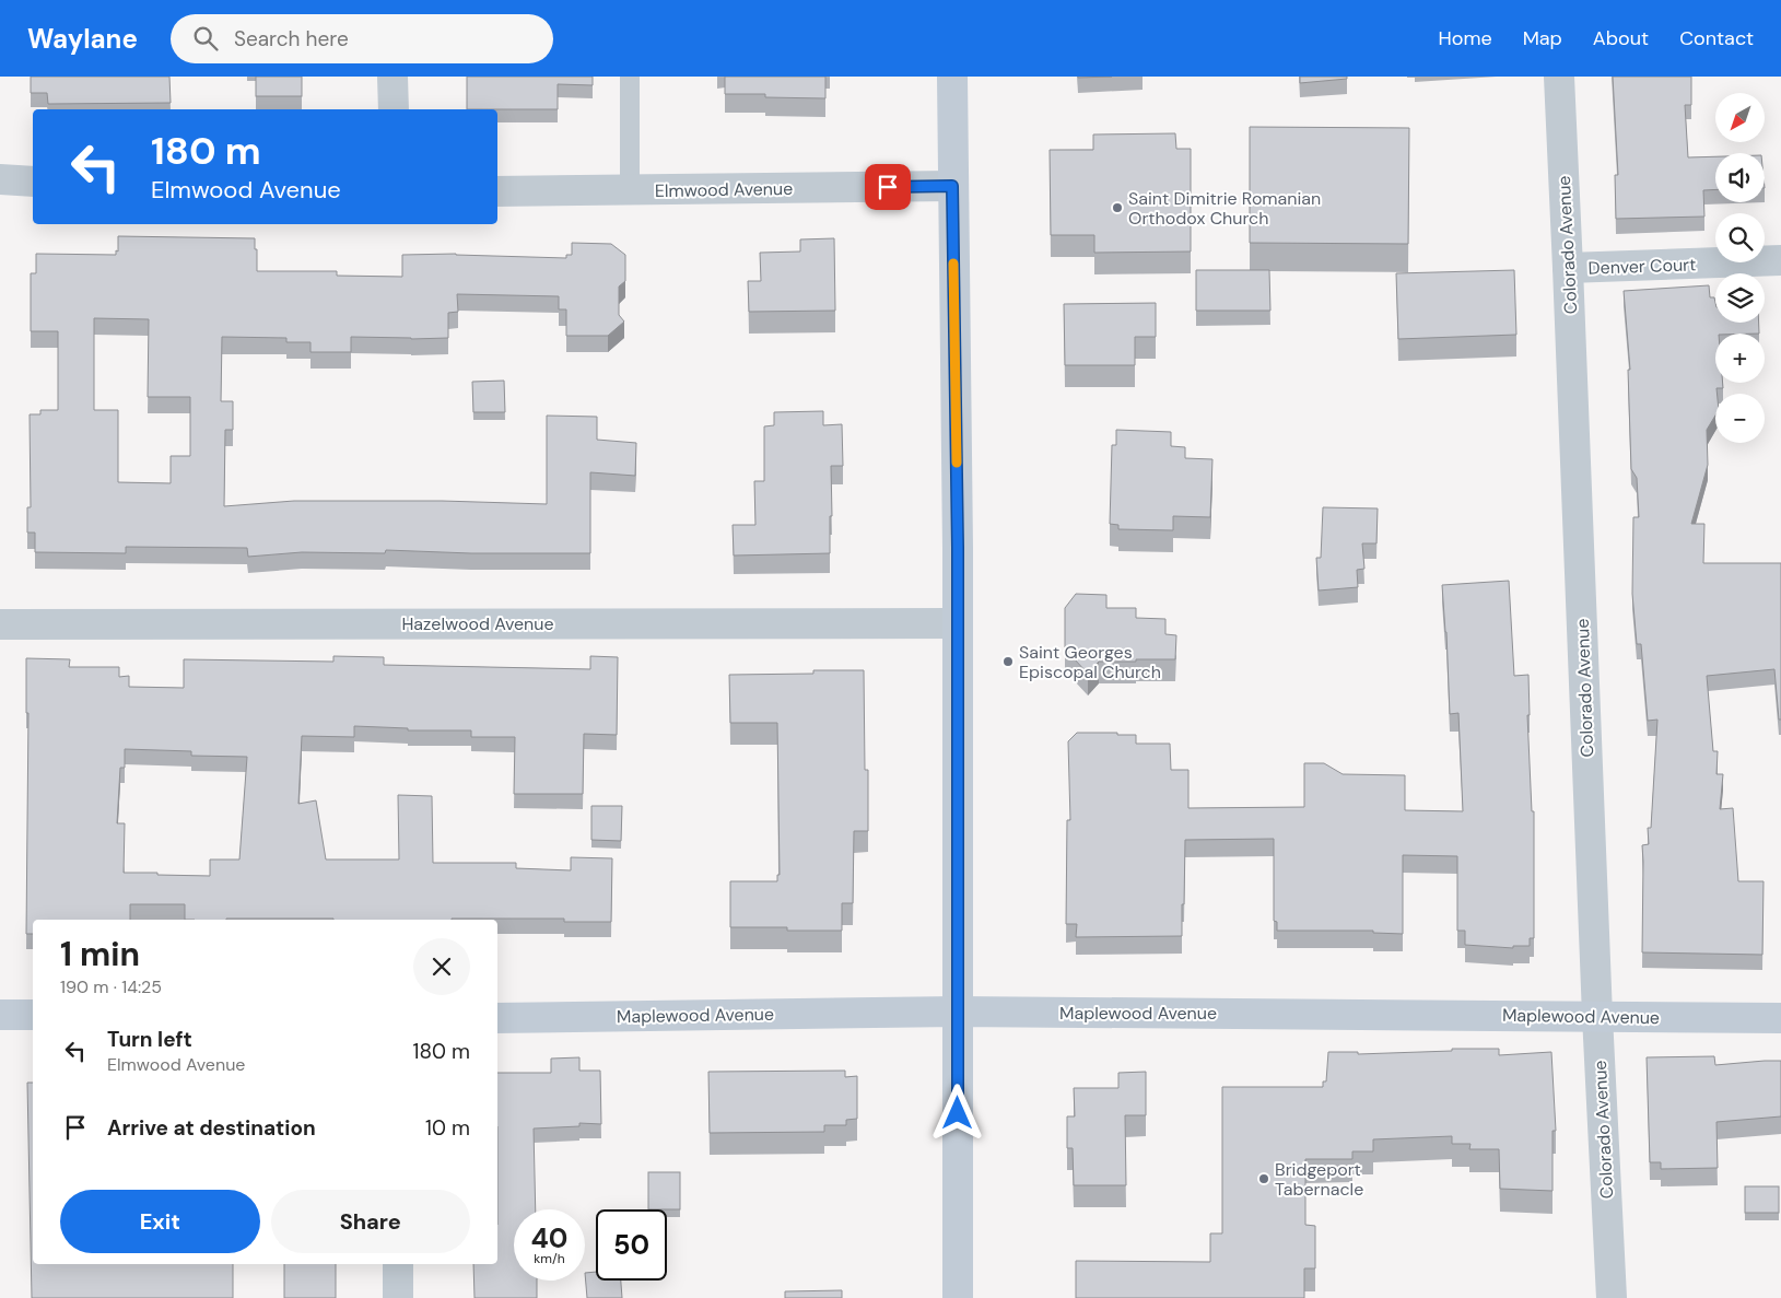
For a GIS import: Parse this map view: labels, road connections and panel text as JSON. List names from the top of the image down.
{
  "streets": {
    "street": [
      "Elmwood Avenue",
      "Colorado Avenue",
      "Denver Court",
      "Hazelwood Avenue",
      "Maplewood Avenue"
    ]
  },
  "crossings": [
    ["Colorado Avenue", "Denver Court"],
    ["Colorado Avenue", "Maplewood Avenue"]
  ],
  "places": ["Saint Dimitrie Romanian Orthodox Church", "Saint Georges Episcopal Church", "Bridgeport Tabernacle"],
  "north": "bottom left",
  "page": {
    "header": "Waylane",
    "search": "Search here",
    "nav": [
      "Home",
      "Map",
      "About",
      "Contact"
    ],
    "map_buttons": ["+", "−"],
    "turn": ["180 m", "Elmwood Avenue"],
    "heading": ["1 min", "190 m · 14:25"],
    "list": [
      {
        "name": "Turn left",
        "note": "Elmwood Avenue",
        "value": "180 m"
      },
      {
        "name": "Arrive at destination",
        "value": "10 m"
      }
    ],
    "buttons": ["Exit", "Share"],
    "speed": "40 km/h",
    "limit": "50"
  }
}
